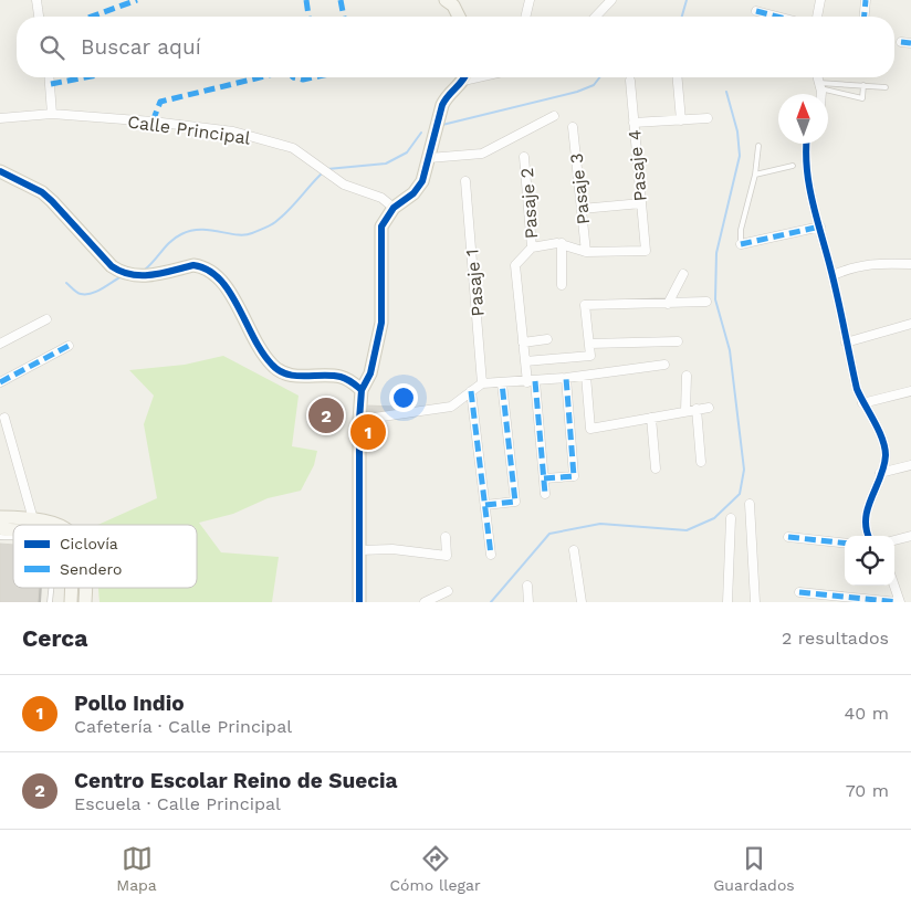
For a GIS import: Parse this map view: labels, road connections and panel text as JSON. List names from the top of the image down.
{
  "streets": {
    "street": [
      "Calle Principal",
      "Pasaje 4",
      "Pasaje 3",
      "Pasaje 2",
      "Pasaje 1"
    ]
  },
  "crossings": [
    ["Pasaje 4", "Pasaje 3"]
  ],
  "legend": ["Ciclovía", "Sendero"],
  "north": "top",
  "page": {
    "search": "Buscar aquí",
    "pins": ["2", "1"],
    "heading": ["Cerca", "2 resultados"],
    "list": [
      {
        "mark": "1",
        "name": "Pollo Indio",
        "note": "Cafetería · Calle Principal",
        "value": "40 m"
      },
      {
        "mark": "2",
        "name": "Centro Escolar Reino de Suecia",
        "note": "Escuela · Calle Principal",
        "value": "70 m"
      }
    ],
    "nav": ["Mapa", "Cómo llegar", "Guardados"]
  }
}
